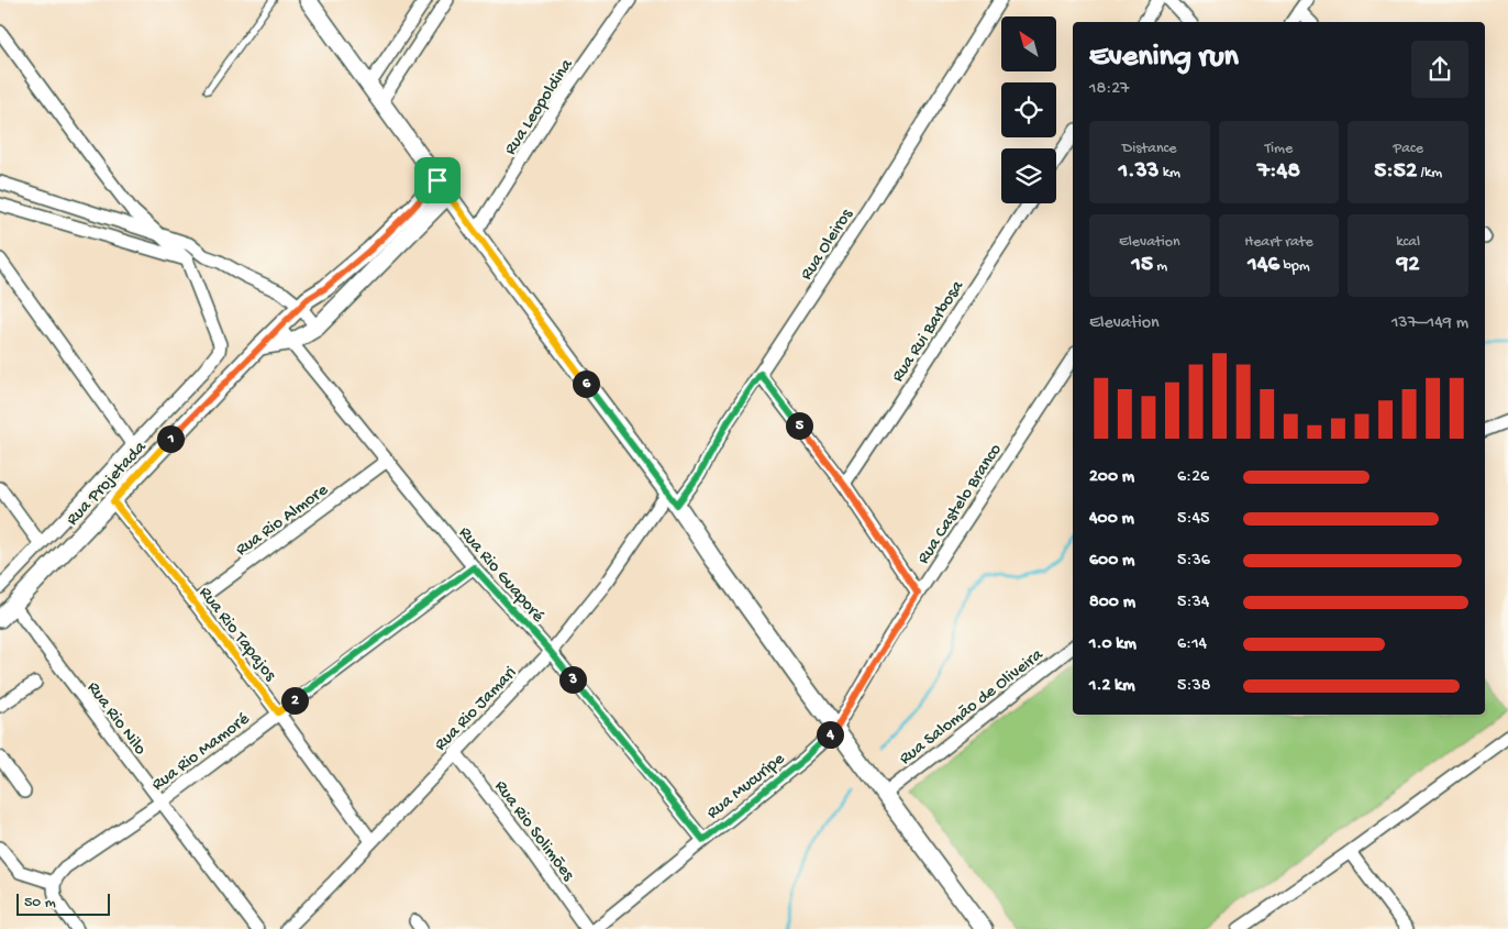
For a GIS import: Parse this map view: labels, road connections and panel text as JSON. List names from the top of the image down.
{
  "streets": {
    "street": [
      "Rua Leopoldina",
      "Rua Oleiros",
      "Rua Rui Barbosa",
      "Rua Projetada",
      "Rua Castelo Branco",
      "Rua Rio Almore",
      "Rua Rio Guaporé",
      "Rua Rio Tapajos",
      "Rua Salomão de Oliveira",
      "Rua Rio Jamari",
      "Rua Rio Nilo",
      "Rua Rio Mamoré",
      "Rua Mucuripe",
      "Rua Rio Solimões"
    ]
  },
  "crossings": [
    ["Rua Oleiros", "Rua Rio Jamari"],
    ["Rua Projetada", "Rua Rio Guaporé"],
    ["Rua Projetada", "Rua Rio Tapajos"],
    ["Rua Projetada", "Rua Rio Nilo"],
    ["Rua Castelo Branco", "Rua Mucuripe"],
    ["Rua Rio Almore", "Rua Rio Guaporé"],
    ["Rua Rio Almore", "Rua Rio Tapajos"],
    ["Rua Rio Guaporé", "Rua Rio Jamari"],
    ["Rua Rio Guaporé", "Rua Rio Mamoré"],
    ["Rua Rio Guaporé", "Rua Mucuripe"],
    ["Rua Rio Tapajos", "Rua Rio Jamari"],
    ["Rua Rio Tapajos", "Rua Rio Mamoré"],
    ["Rua Rio Jamari", "Rua Rio Solimões"],
    ["Rua Rio Nilo", "Rua Rio Mamoré"]
  ],
  "scale_bar": "50 m",
  "north": "top left",
  "page": {
    "heading": ["Evening run", "18:27"],
    "stats": [
      ["Distance", "1.33 km"],
      ["Time", "7:48"],
      ["Pace", "5:52 /km"],
      ["Elevation", "15 m"],
      ["Heart rate", "146 bpm"],
      ["kcal", "92"]
    ],
    "chart": ["Elevation", "137–149 m"],
    "pins": [
      "6",
      "5",
      "1",
      "3",
      "2",
      "4"
    ],
    "list": [
      {
        "name": "200 m",
        "note": "6:26"
      },
      {
        "name": "400 m",
        "note": "5:45"
      },
      {
        "name": "600 m",
        "note": "5:36"
      },
      {
        "name": "800 m",
        "note": "5:34"
      },
      {
        "name": "1.0 km",
        "note": "6:14"
      },
      {
        "name": "1.2 km",
        "note": "5:38"
      }
    ],
    "scale": "50 m"
  }
}
